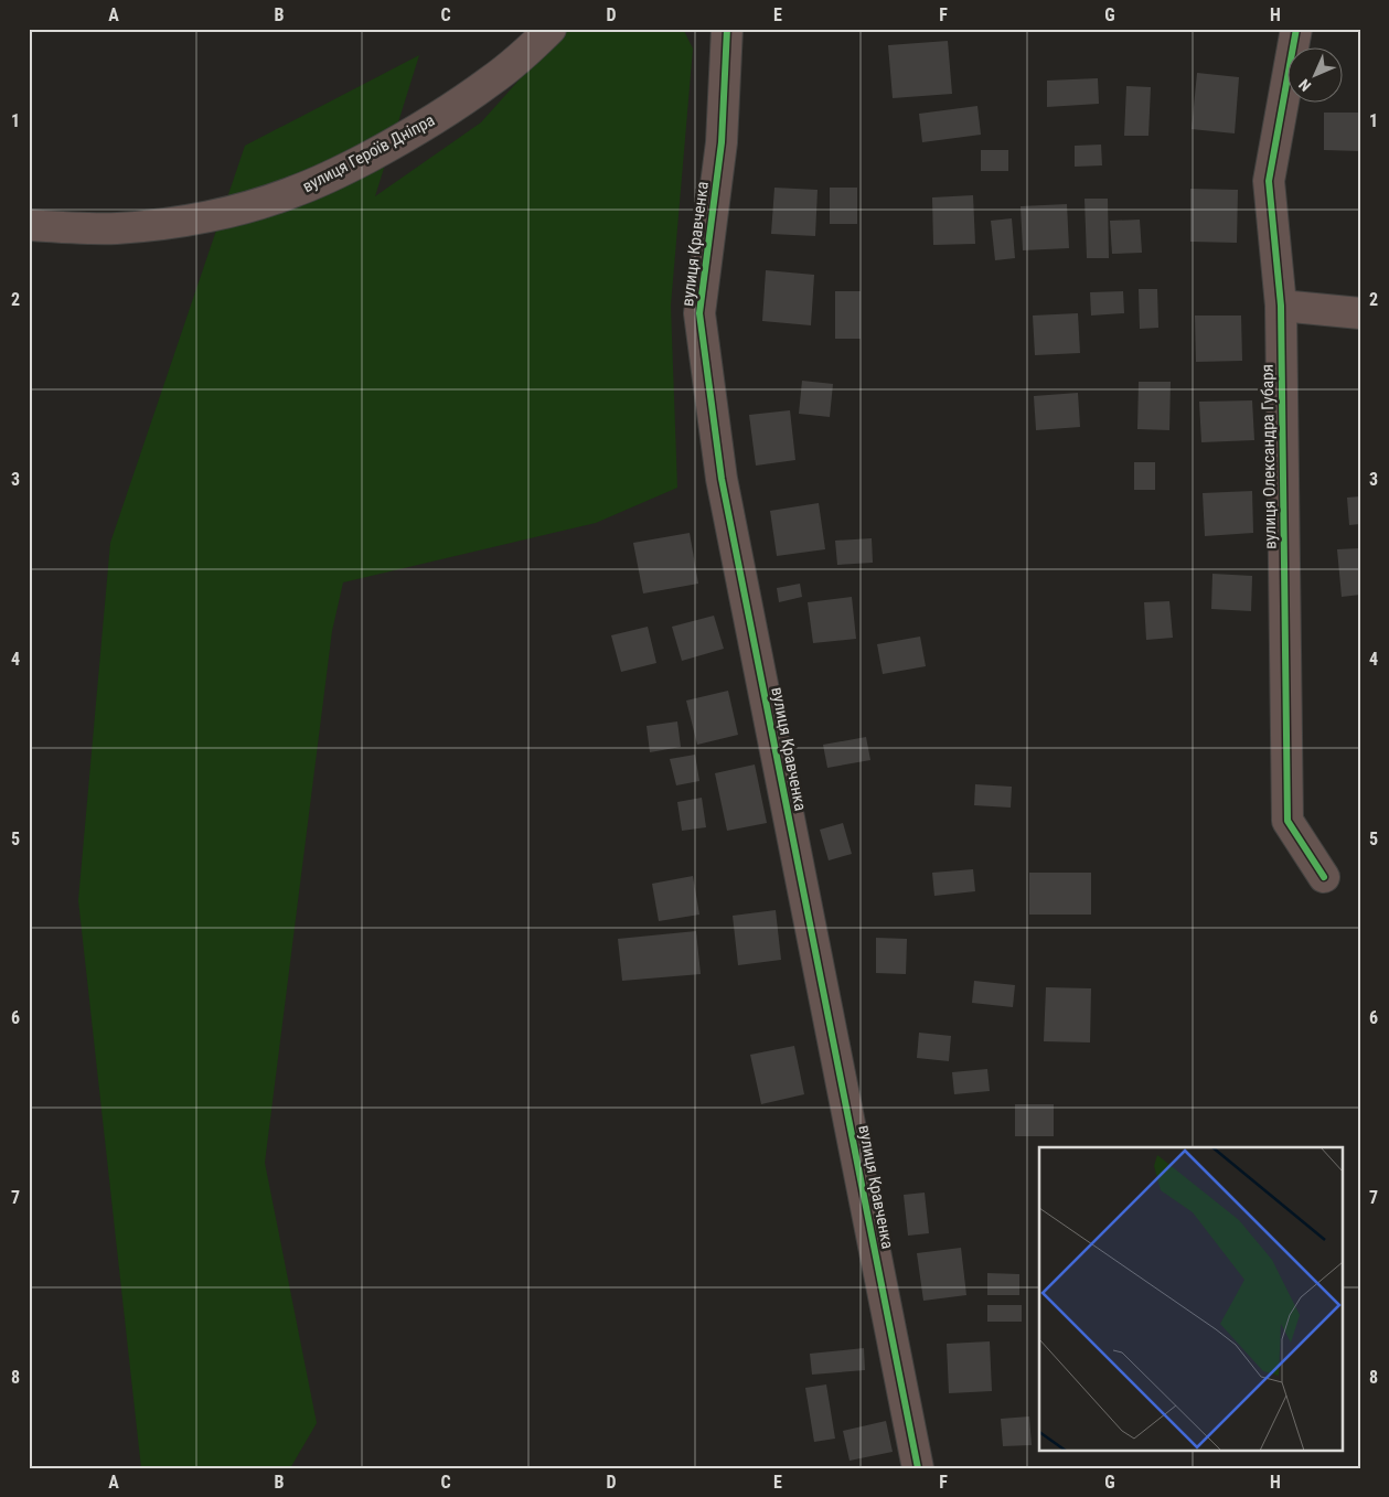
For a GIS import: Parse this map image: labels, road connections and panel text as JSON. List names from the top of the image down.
{
  "streets": {
    "street": ["вулиця Героїв Дніпра", "вулиця Кравченка", "вулиця Олександра Губаря"]
  },
  "north": "bottom left",
  "grid": {
    "columns": [
      "A",
      "B",
      "C",
      "D",
      "E",
      "F",
      "G",
      "H"
    ],
    "rows": [
      "1",
      "2",
      "3",
      "4",
      "5",
      "6",
      "7",
      "8"
    ]
  }
}
